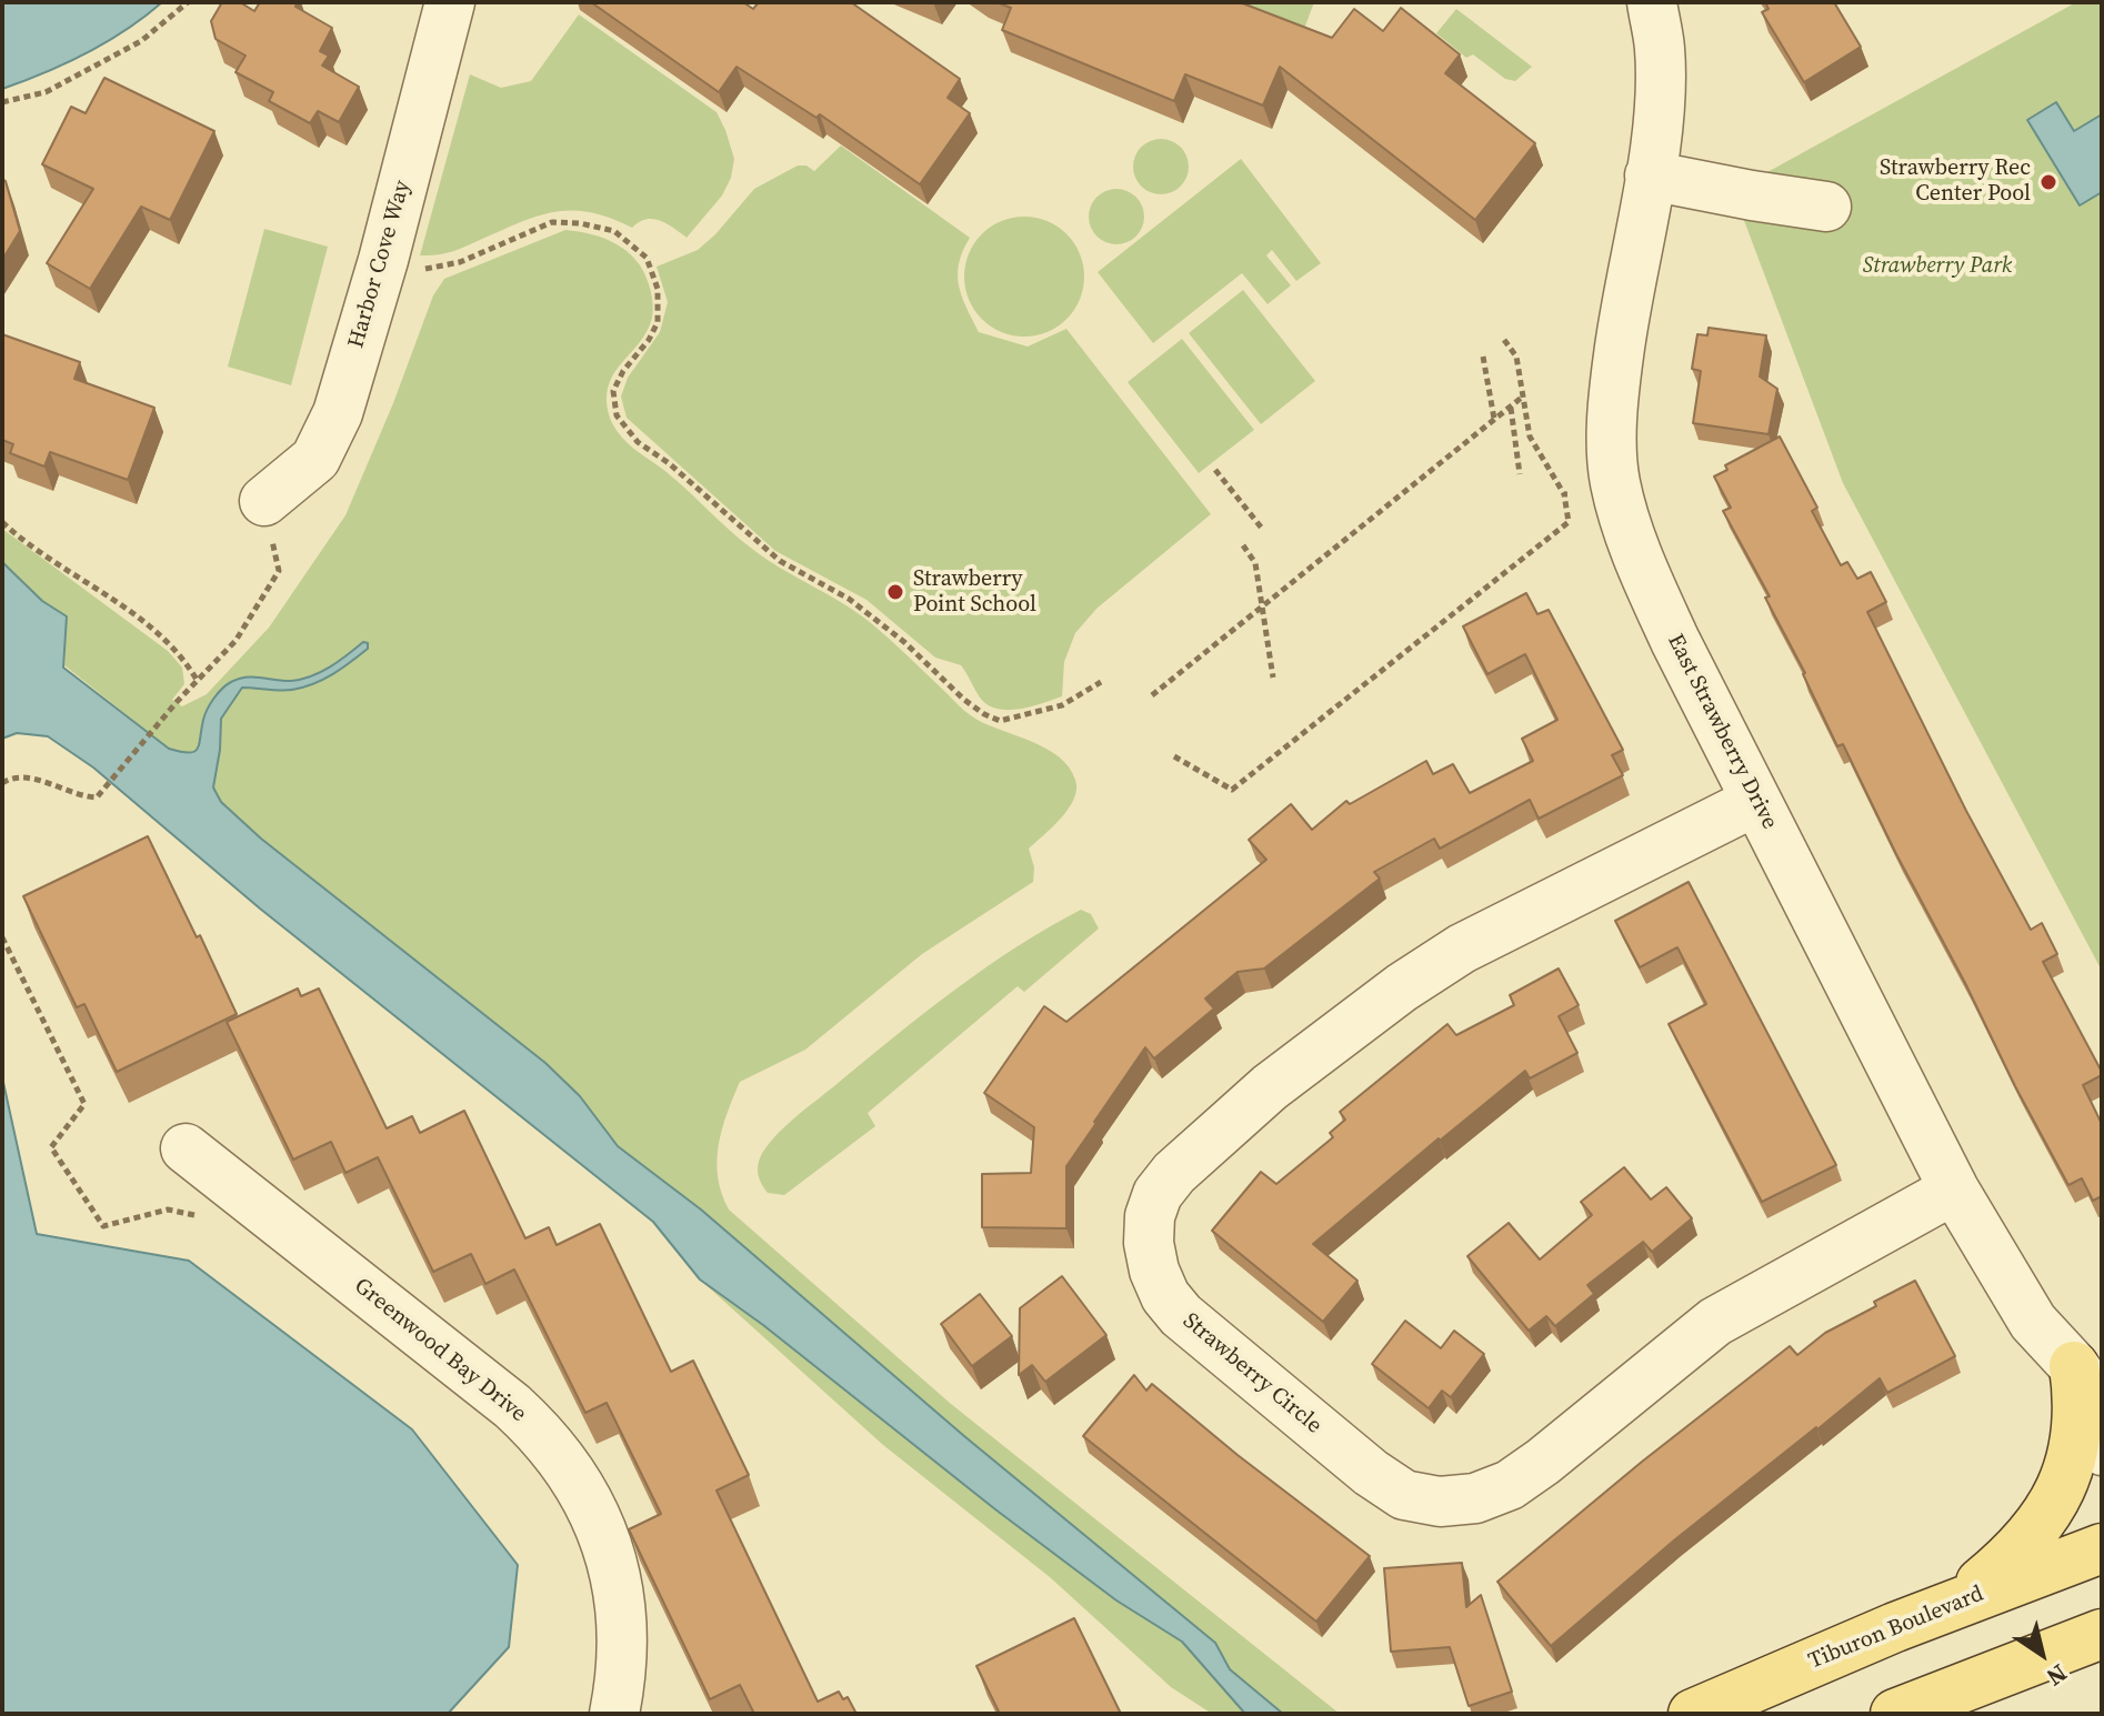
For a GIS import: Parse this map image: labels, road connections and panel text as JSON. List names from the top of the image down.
{
  "streets": {
    "main road": ["Tiburon Boulevard"],
    "street": [
      "Harbor Cove Way",
      "East Strawberry Drive",
      "Greenwood Bay Drive",
      "Strawberry Circle"
    ]
  },
  "crossings": [
    ["East Strawberry Drive", "Strawberry Circle"]
  ],
  "parks": ["Strawberry Park"],
  "places": ["Strawberry Rec Center Pool", "Strawberry Point School"],
  "north": "bottom right"
}
